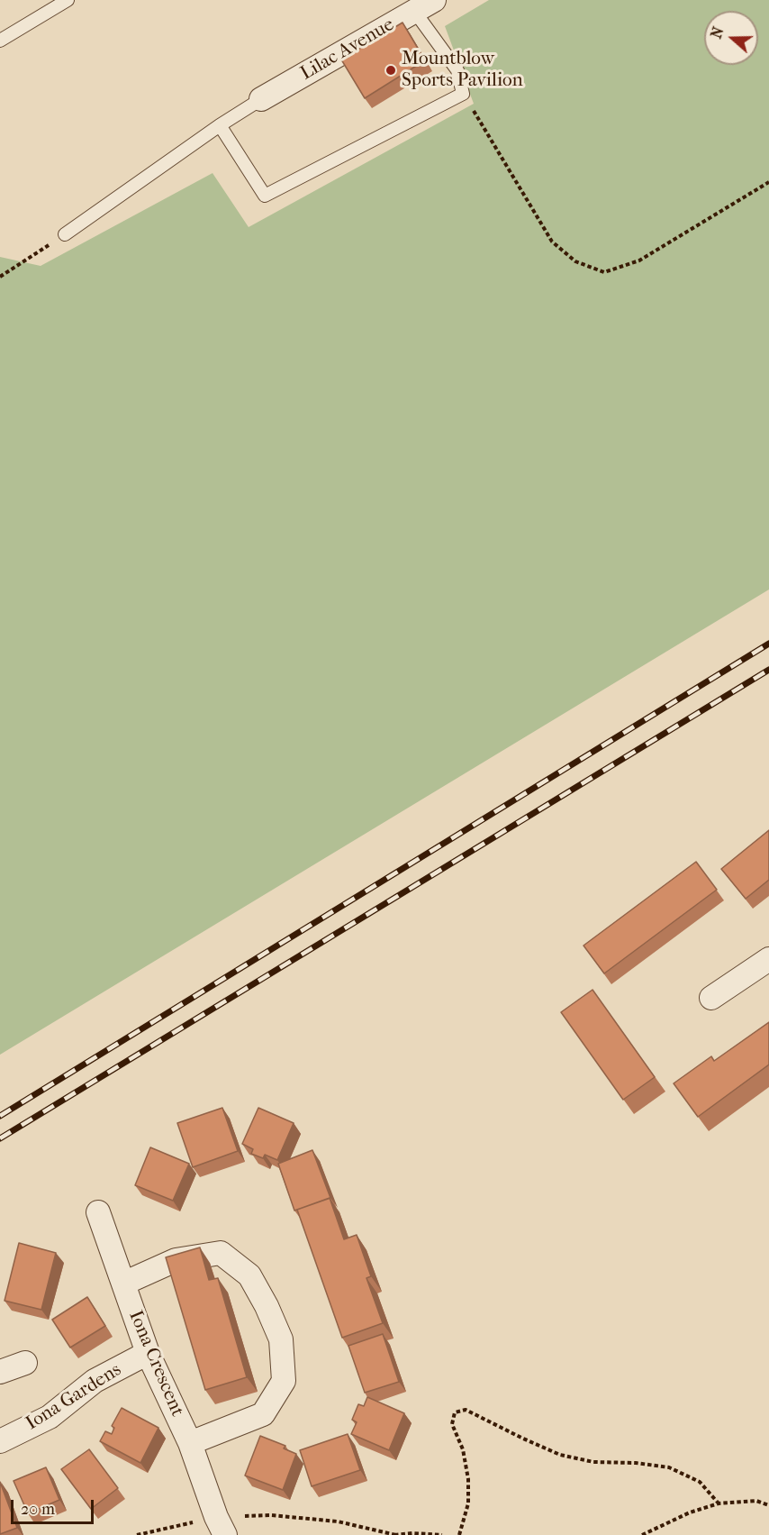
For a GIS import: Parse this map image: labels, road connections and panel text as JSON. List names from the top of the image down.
{
  "streets": {
    "street": ["Lilac Avenue", "Iona Crescent", "Iona Gardens"]
  },
  "crossings": [
    ["Iona Crescent", "Iona Gardens"]
  ],
  "places": ["Mountblow Sports Pavilion"],
  "scale_bar": "20 m",
  "north": "left"
}
